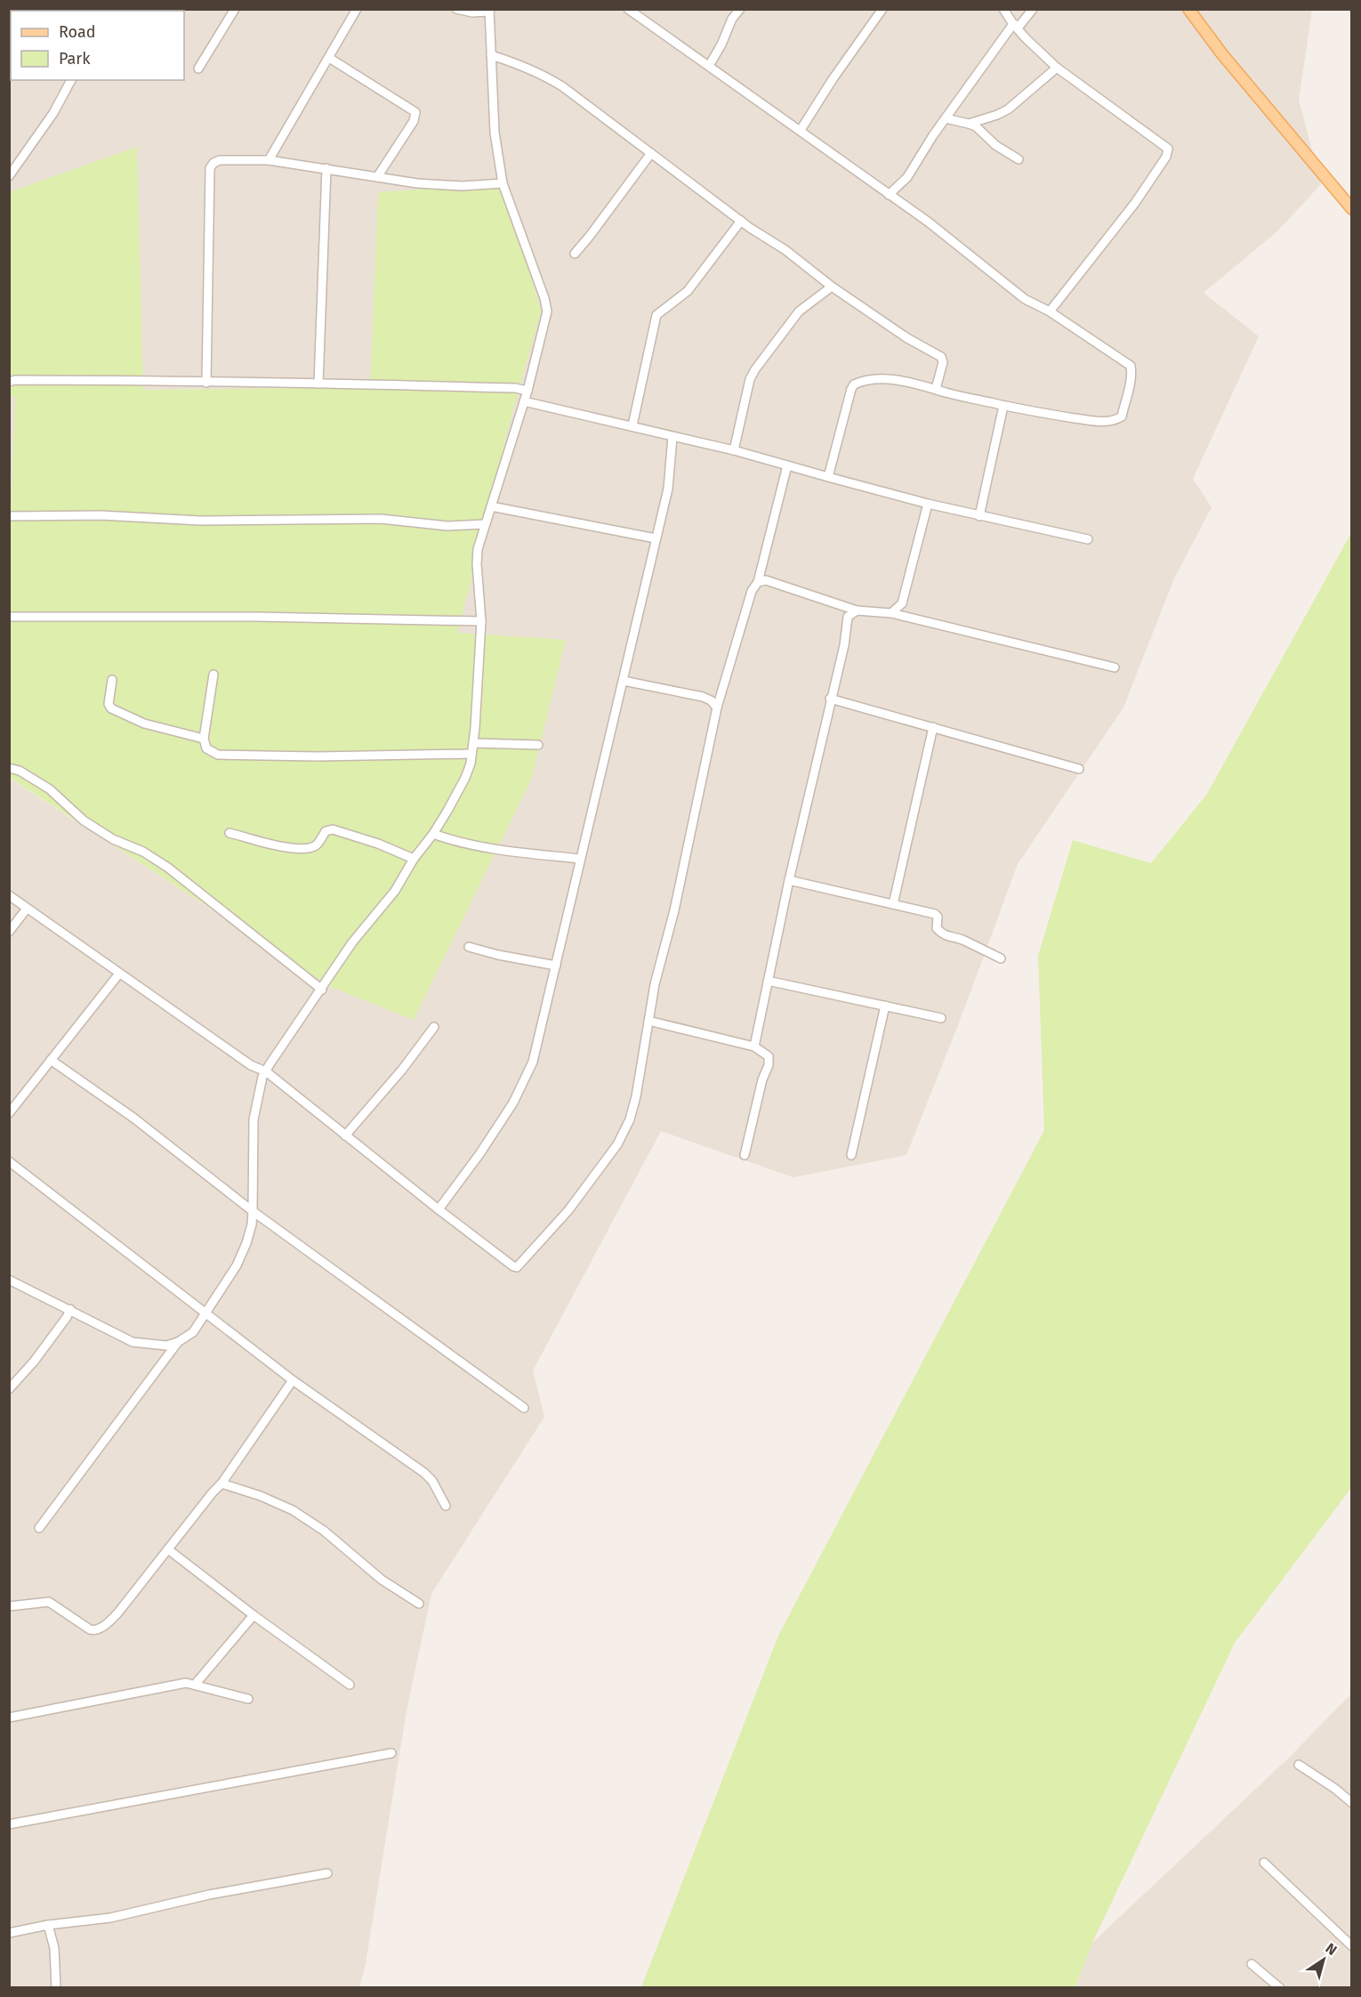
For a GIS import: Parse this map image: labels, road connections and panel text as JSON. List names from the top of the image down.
{
  "legend": ["Road", "Park"],
  "north": "top right"
}
